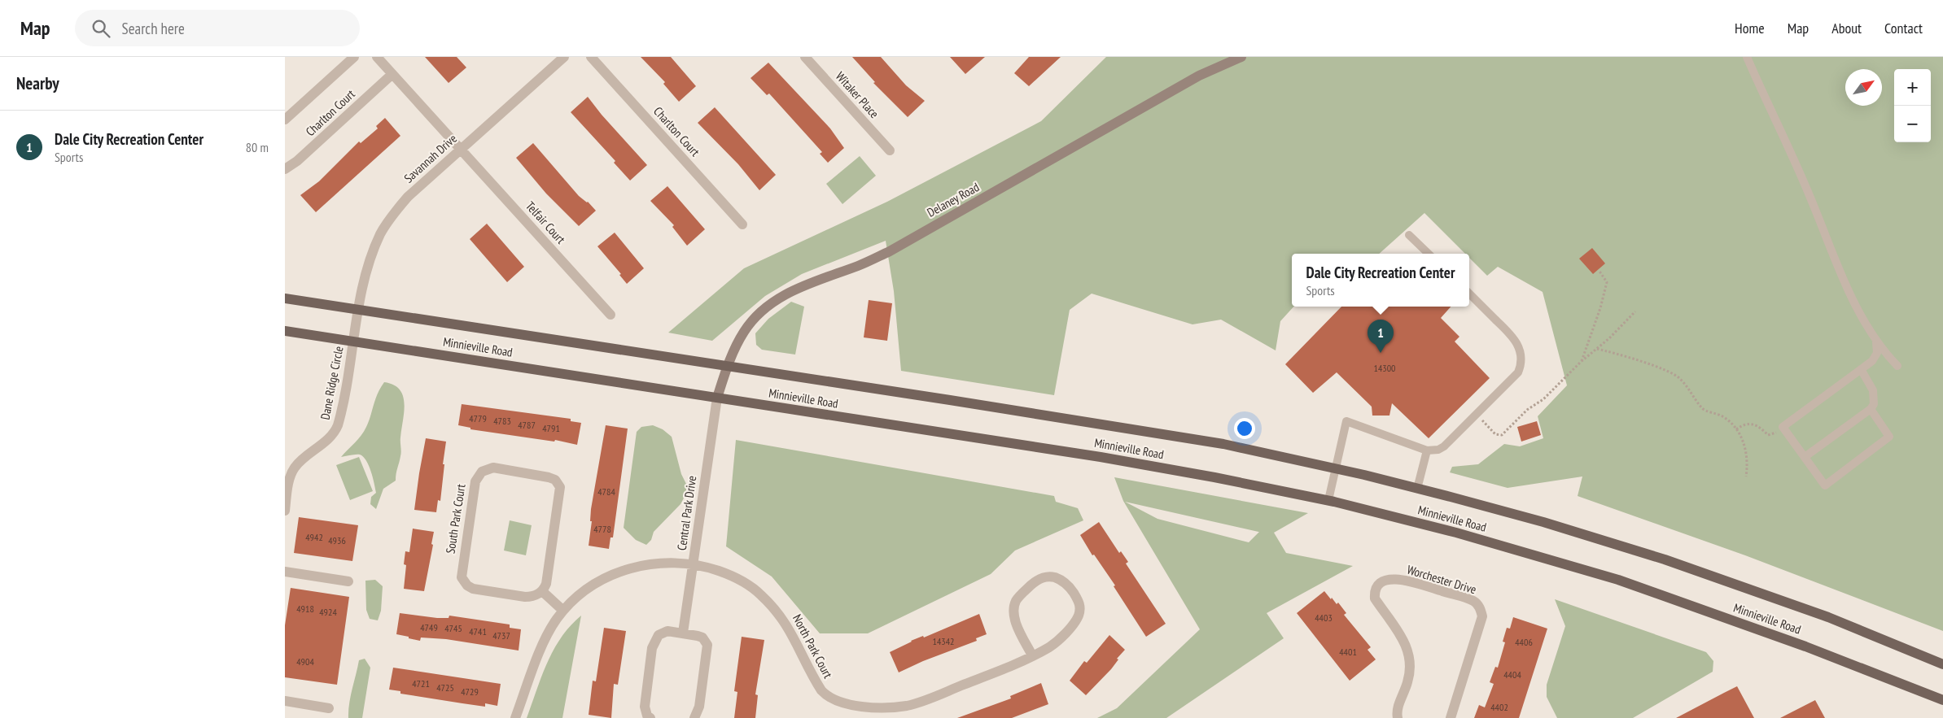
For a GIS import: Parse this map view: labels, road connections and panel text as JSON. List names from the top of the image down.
{
  "streets": {
    "main road": ["Minnieville Road"],
    "street": [
      "Witaker Place",
      "Charlton Court",
      "Savannah Drive",
      "Delaney Road",
      "Telfair Court",
      "Dane Ridge Circle",
      "Central Park Drive",
      "South Park Court",
      "Worchester Drive",
      "North Park Court"
    ]
  },
  "crossings": [
    ["Savannah Drive", "Telfair Court"],
    ["Savannah Drive", "Minnieville Road"],
    ["Savannah Drive", "Dane Ridge Circle"],
    ["Delaney Road", "Minnieville Road"],
    ["Delaney Road", "Central Park Drive"],
    ["Minnieville Road", "Dane Ridge Circle"],
    ["Minnieville Road", "Central Park Drive"],
    ["Central Park Drive", "North Park Court"]
  ],
  "house_numbers": [
    "14300",
    "4779",
    "4783",
    "4787",
    "4791",
    "4784",
    "4778",
    "4942",
    "4936",
    "4918",
    "4924",
    "4403",
    "4749",
    "4745",
    "4741",
    "4737",
    "14342",
    "4406",
    "4401",
    "4904",
    "4404",
    "4721",
    "4725",
    "4729",
    "4402"
  ],
  "north": "top right",
  "page": {
    "header": "Map",
    "search": "Search here",
    "nav": [
      "Home",
      "Map",
      "About",
      "Contact"
    ],
    "heading": "Nearby",
    "map_buttons": ["+", "−"],
    "list": [
      {
        "mark": "1",
        "name": "Dale City Recreation Center",
        "note": "Sports",
        "value": "80 m"
      }
    ],
    "popup": ["Dale City Recreation Center", "Sports"],
    "pins": "1"
  }
}
